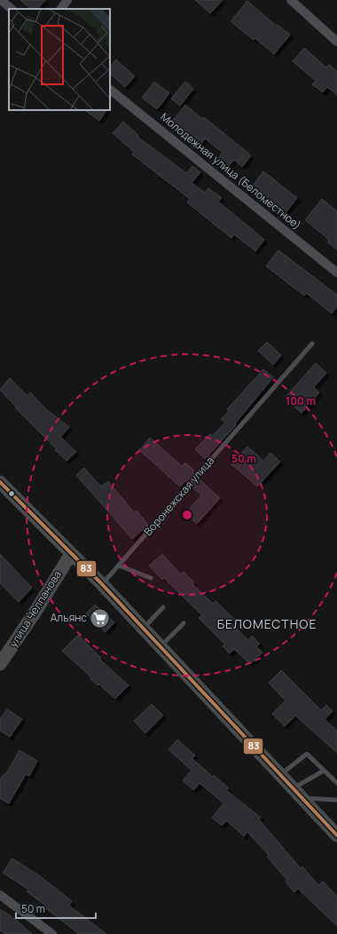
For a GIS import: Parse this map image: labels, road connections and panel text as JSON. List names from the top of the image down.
{
  "streets": {
    "street": ["Молодежная улица (Беломестное)", "улица Челпанова"],
    "lane": ["Воронежская улица"]
  },
  "districts": ["БЕЛОМЕСТНОЕ"],
  "places": {
    "supermarket": ["Альянс"]
  },
  "lines": ["transit line 83"],
  "scale_bar": "50 m",
  "rings": ["100 m", "50 m"]
}
